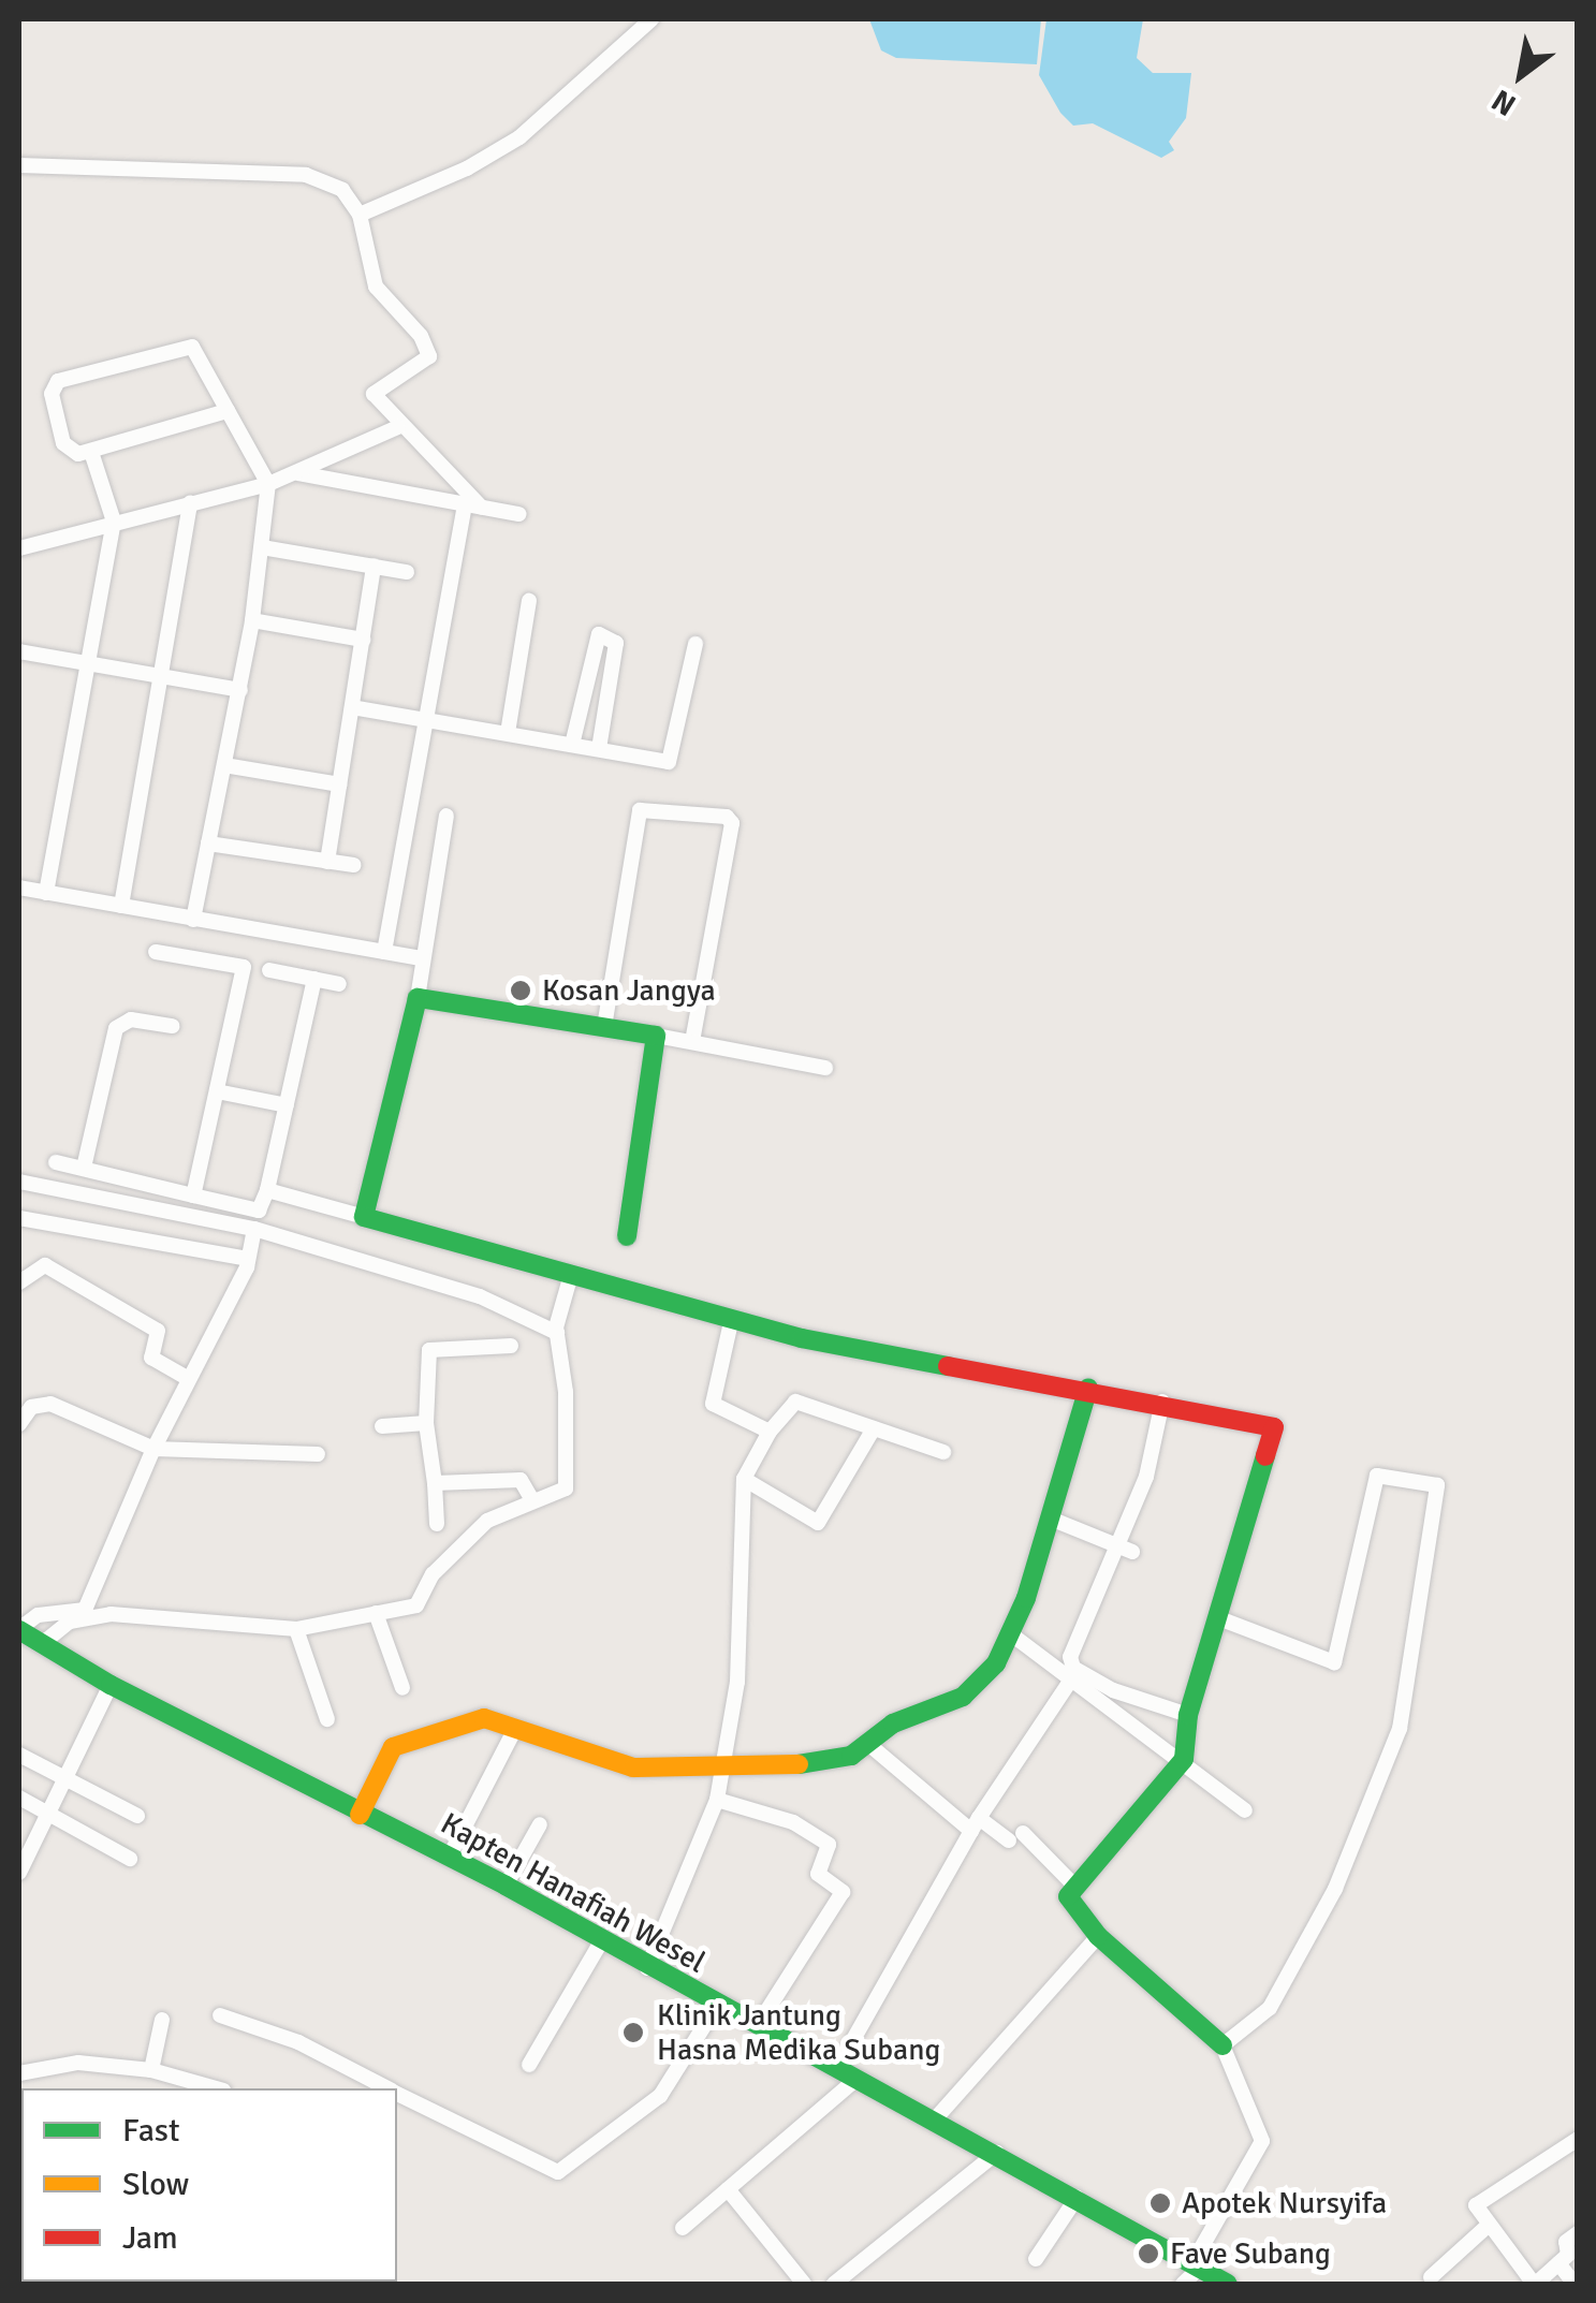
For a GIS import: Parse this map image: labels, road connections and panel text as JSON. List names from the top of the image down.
{
  "streets": {
    "street": ["Kapten Hanafiah Wesel"]
  },
  "places": [
    "Kosan Jangya",
    "Klinik Jantung Hasna Medika Subang",
    "Apotek Nursyifa",
    "Fave Subang"
  ],
  "legend": ["Fast", "Slow", "Jam"],
  "north": "bottom left"
}
